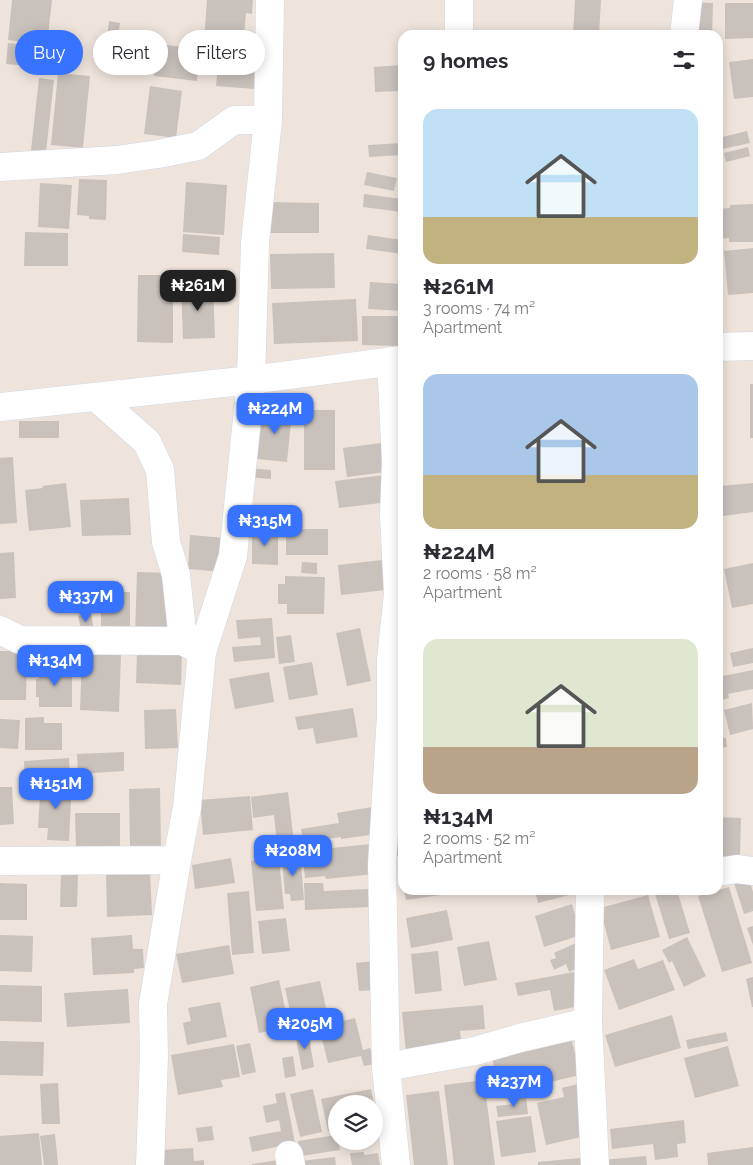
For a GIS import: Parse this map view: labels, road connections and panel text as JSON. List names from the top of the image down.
{
  "page": {
    "chip": ["Buy", "Rent", "Filters"],
    "heading": "9 homes",
    "list": [
      {
        "name": "₦261M",
        "note": "3 rooms · 74 m² · Apartment"
      },
      {
        "name": "₦224M",
        "note": "2 rooms · 58 m² · Apartment"
      },
      {
        "name": "₦134M",
        "note": "2 rooms · 52 m² · Apartment"
      }
    ],
    "price": [
      "₦261M",
      "₦224M",
      "₦315M",
      "₦337M",
      "₦134M",
      "₦151M",
      "₦208M",
      "₦205M",
      "₦237M"
    ]
  }
}
